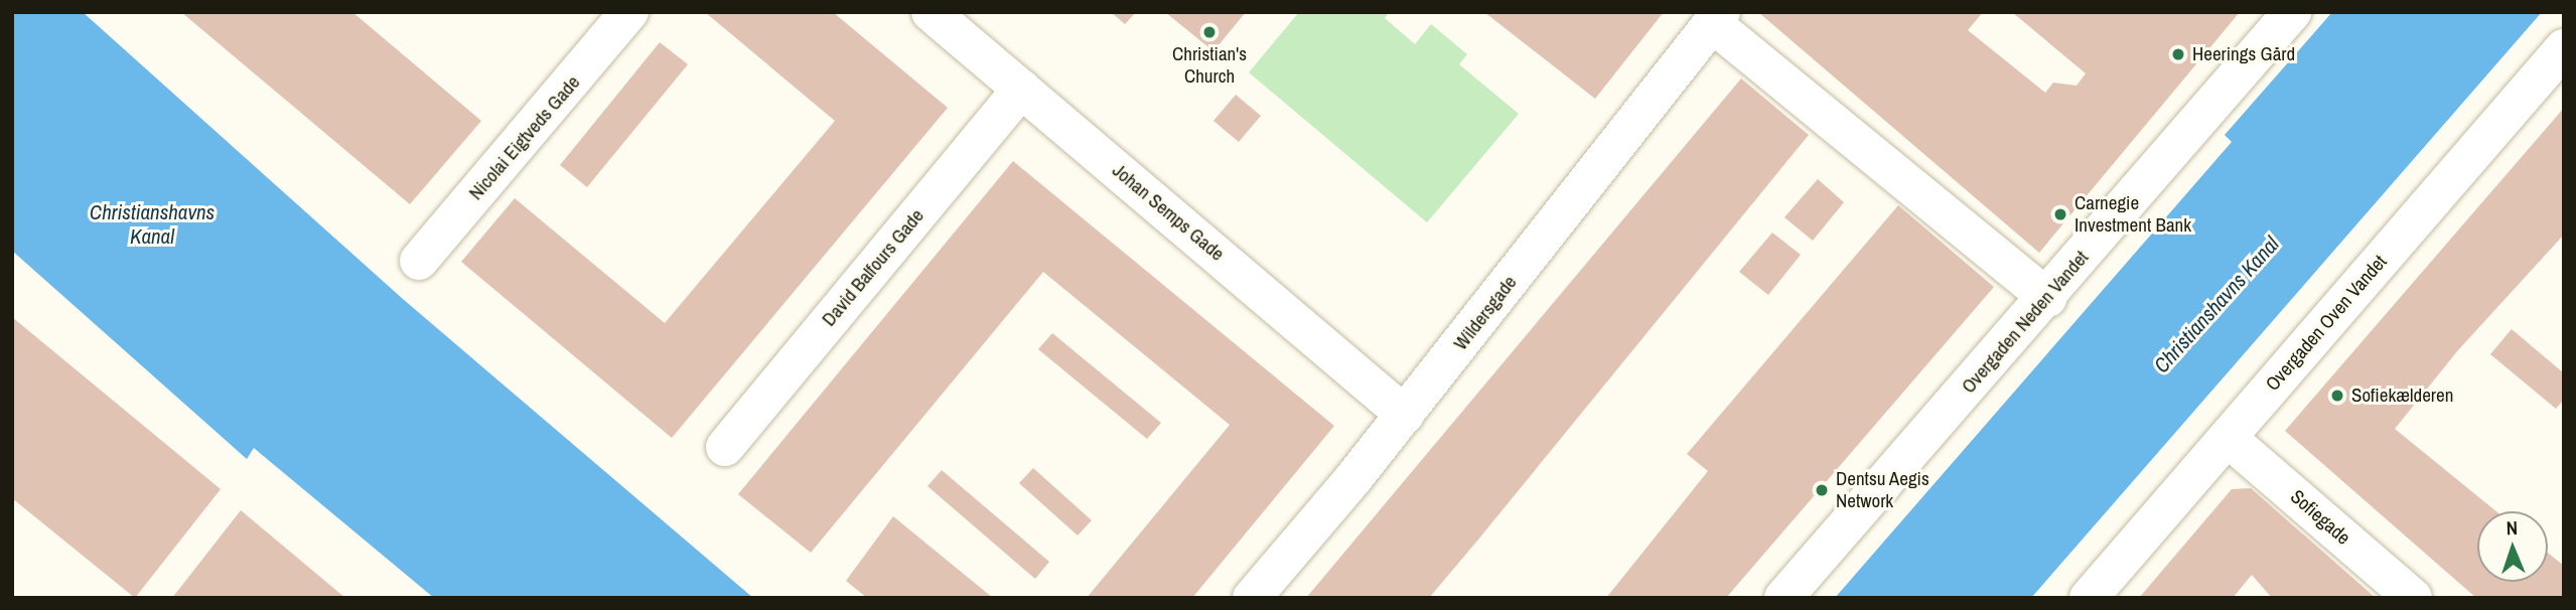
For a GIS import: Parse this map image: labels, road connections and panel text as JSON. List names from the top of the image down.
{
  "streets": {
    "street": [
      "Nicolai Eigtveds Gade",
      "Johan Semps Gade",
      "David Balfours Gade",
      "Wildersgade",
      "Overgaden Neden Vandet",
      "Overgaden Oven Vandet",
      "Sofiegade"
    ]
  },
  "crossings": [
    ["Johan Semps Gade", "David Balfours Gade"],
    ["Johan Semps Gade", "Wildersgade"],
    ["Wildersgade", "Overgaden Neden Vandet"],
    ["Overgaden Oven Vandet", "Sofiegade"]
  ],
  "water": ["Christianshavns Kanal"],
  "places": [
    "Christian's Church",
    "Heerings Gård",
    "Carnegie Investment Bank",
    "Sofiekælderen",
    "Dentsu Aegis Network"
  ],
  "north": "top"
}
